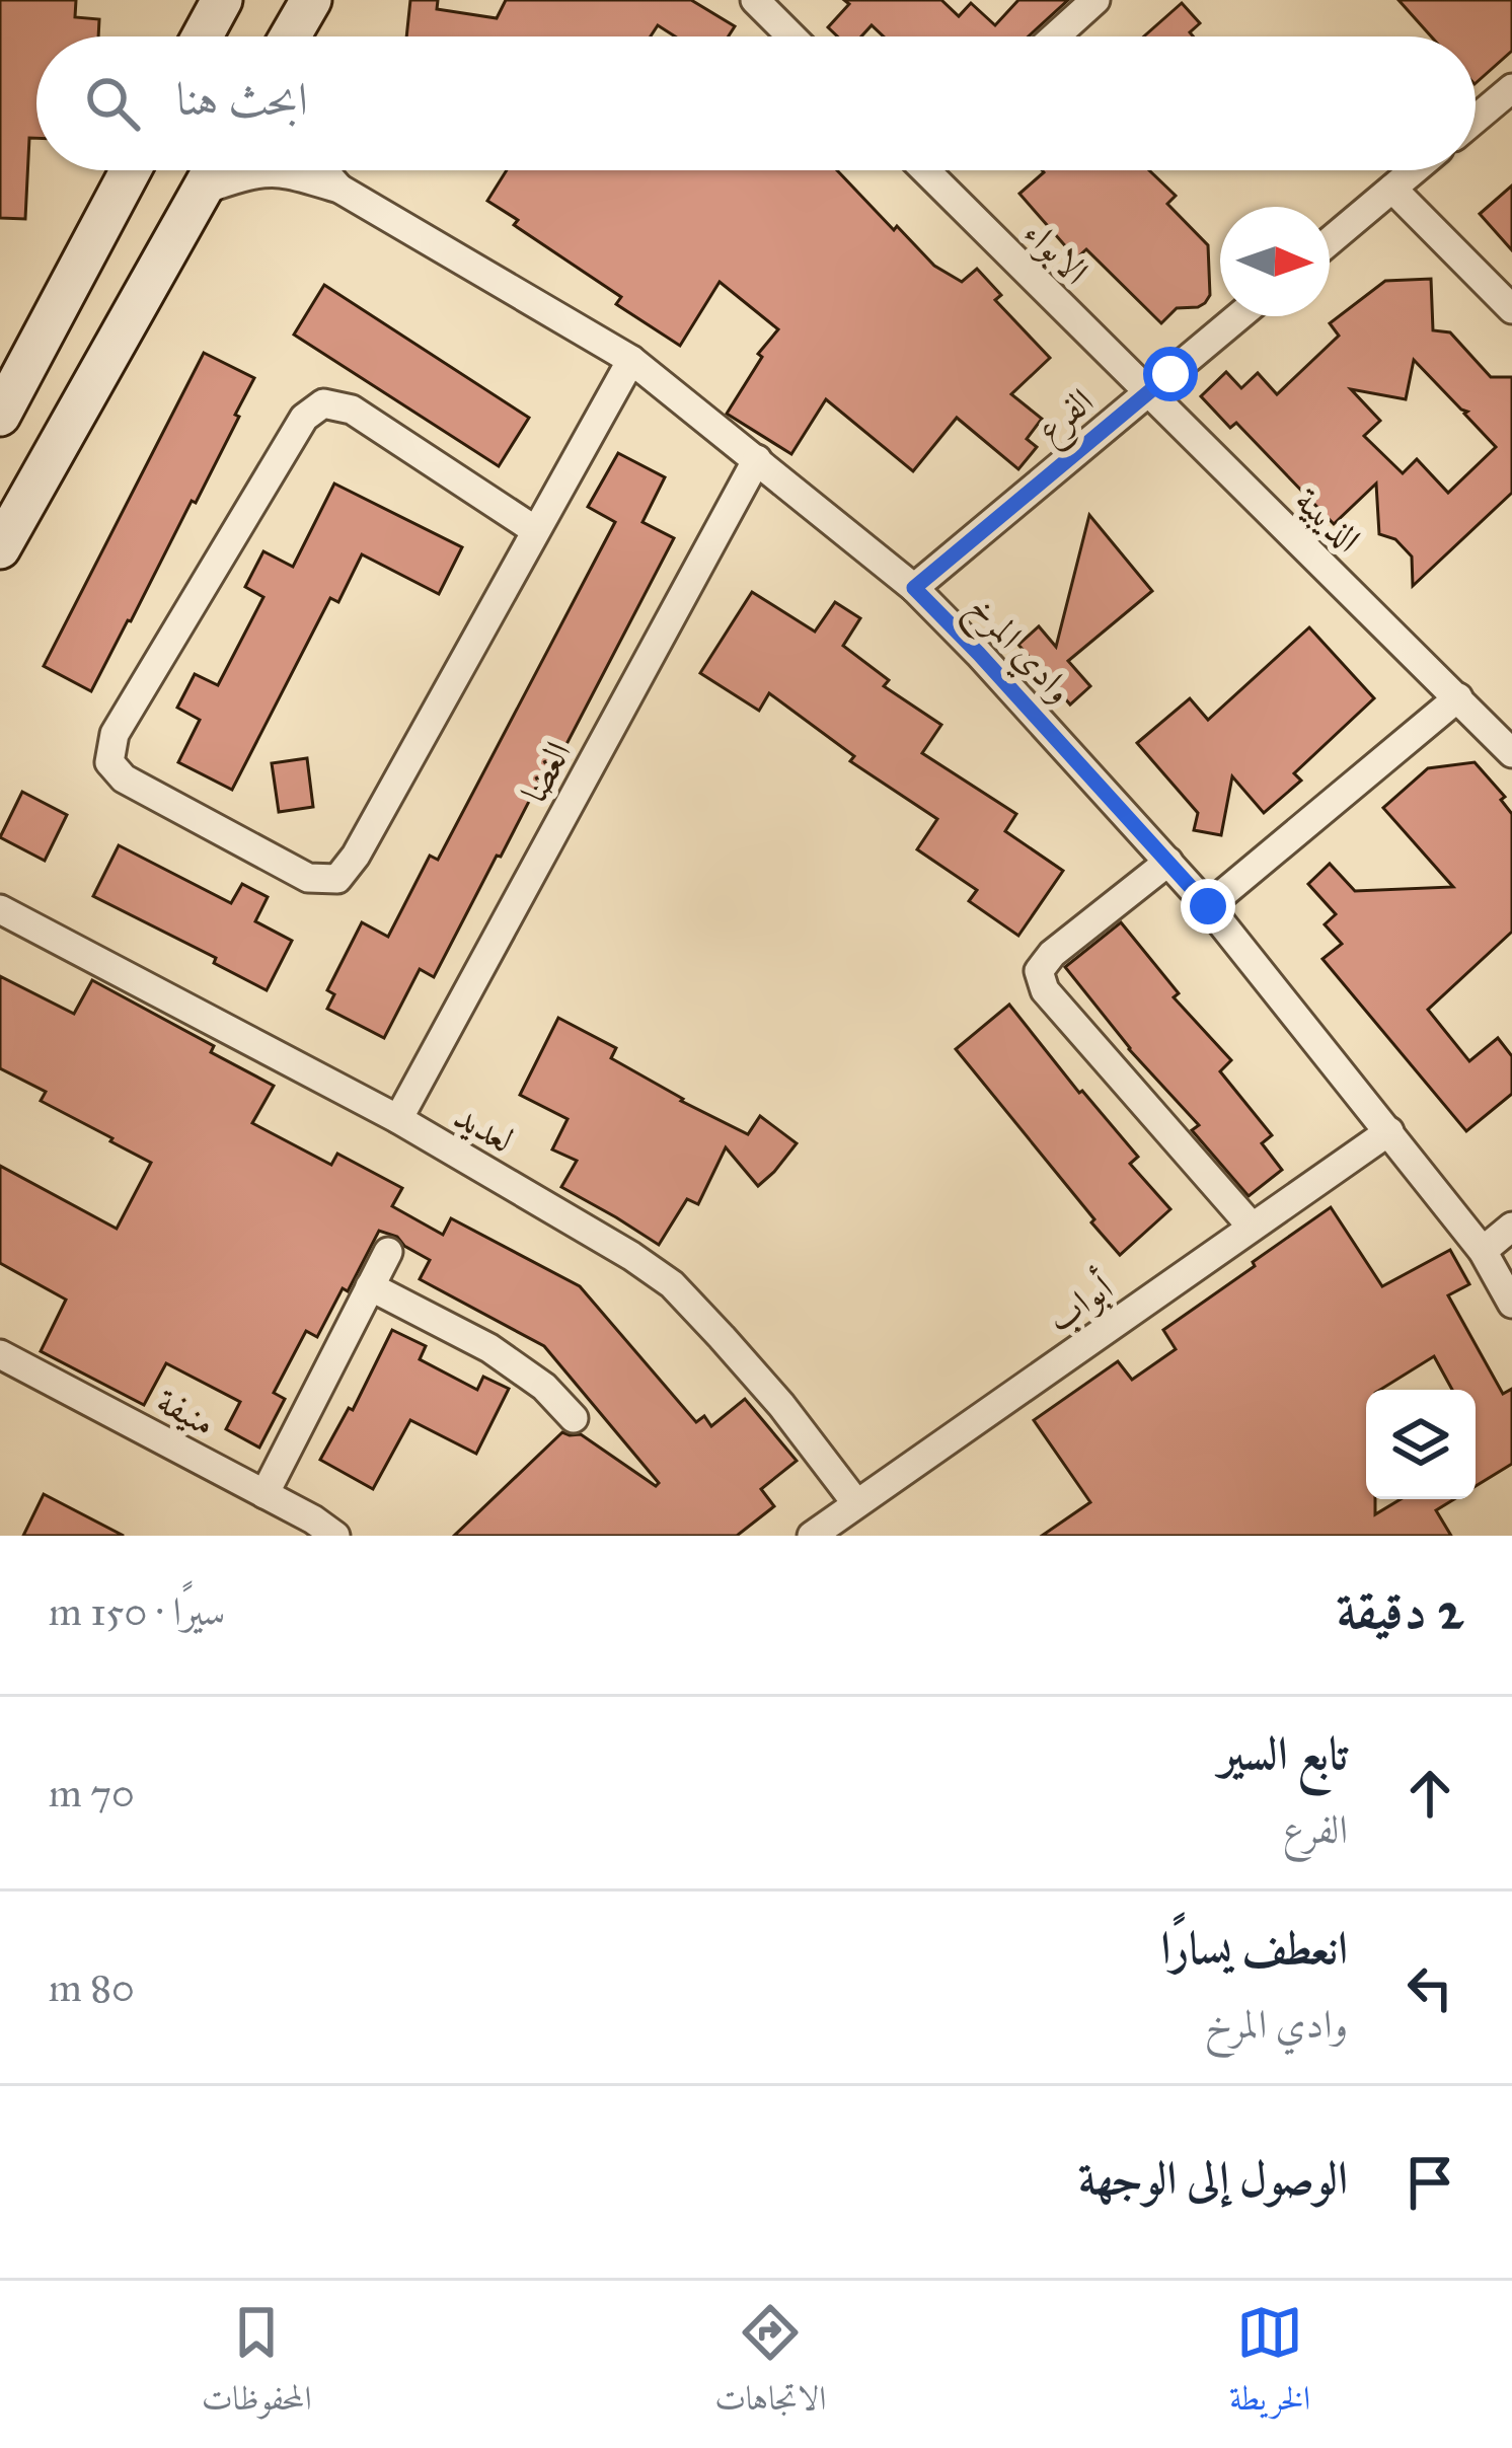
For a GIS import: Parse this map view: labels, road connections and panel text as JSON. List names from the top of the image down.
{
  "streets": {
    "street": [
      "الابواء",
      "الفرع",
      "الذيبية",
      "وادي المرخ",
      "الغضا",
      "لعديد",
      "أبواب",
      "منيفة"
    ]
  },
  "crossings": [
    ["الابواء", "الفرع"],
    ["الابواء", "الذيبية"],
    ["الفرع", "الذيبية"],
    ["الفرع", "وادي المرخ"],
    ["وادي المرخ", "الغضا"],
    ["وادي المرخ", "أبواب"],
    ["الغضا", "لعديد"],
    ["لعديد", "أبواب"]
  ],
  "north": "right",
  "page": {
    "search": "ابحث هنا",
    "heading": ["2 دقيقة", "سيرًا · 150 m"],
    "list": [
      ["تابع السير", "الفرع", "70 m"],
      ["انعطف يسارًا", "وادي المرخ", "80 m"],
      "الوصول إلى الوجهة"
    ],
    "nav": ["الخريطة", "الاتجاهات", "المحفوظات"]
  }
}
